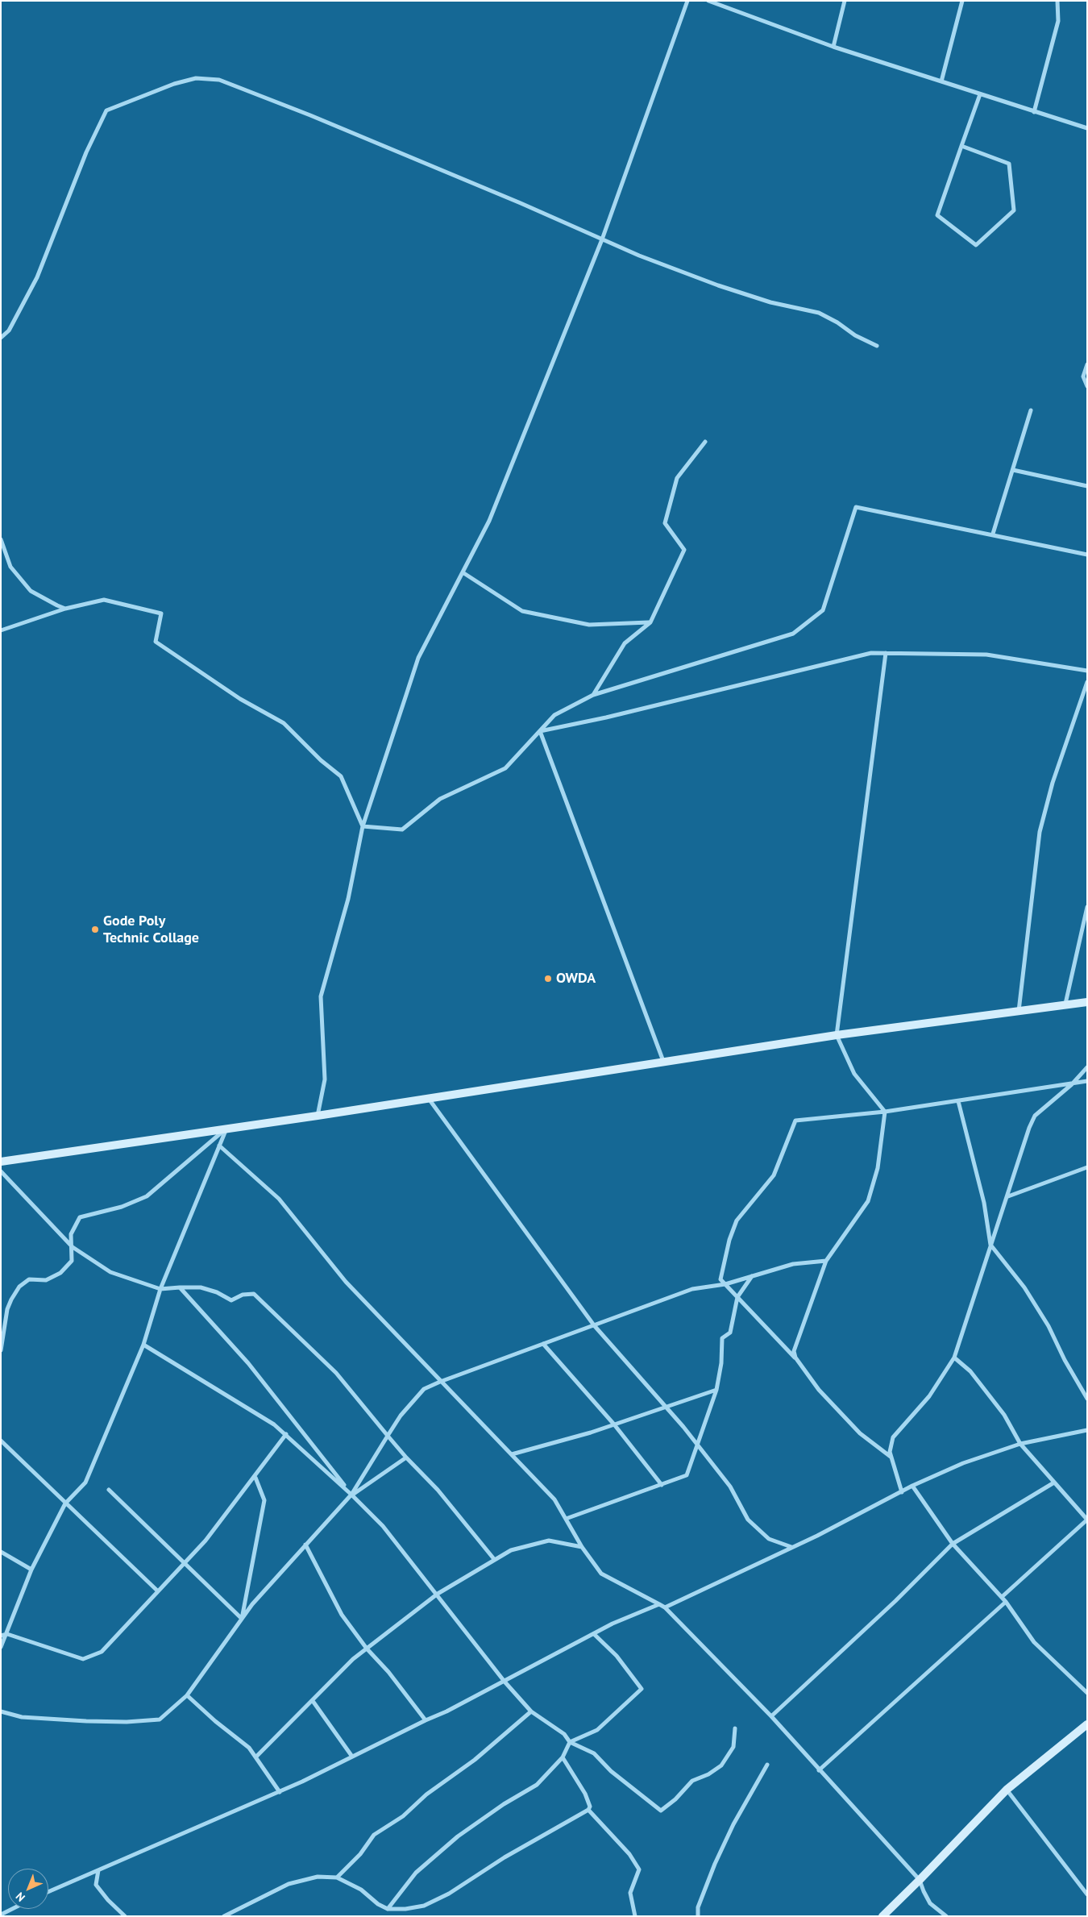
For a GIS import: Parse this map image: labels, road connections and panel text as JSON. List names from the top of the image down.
{
  "places": ["Gode Poly Technic Collage", "OWDA"],
  "north": "bottom left"
}
